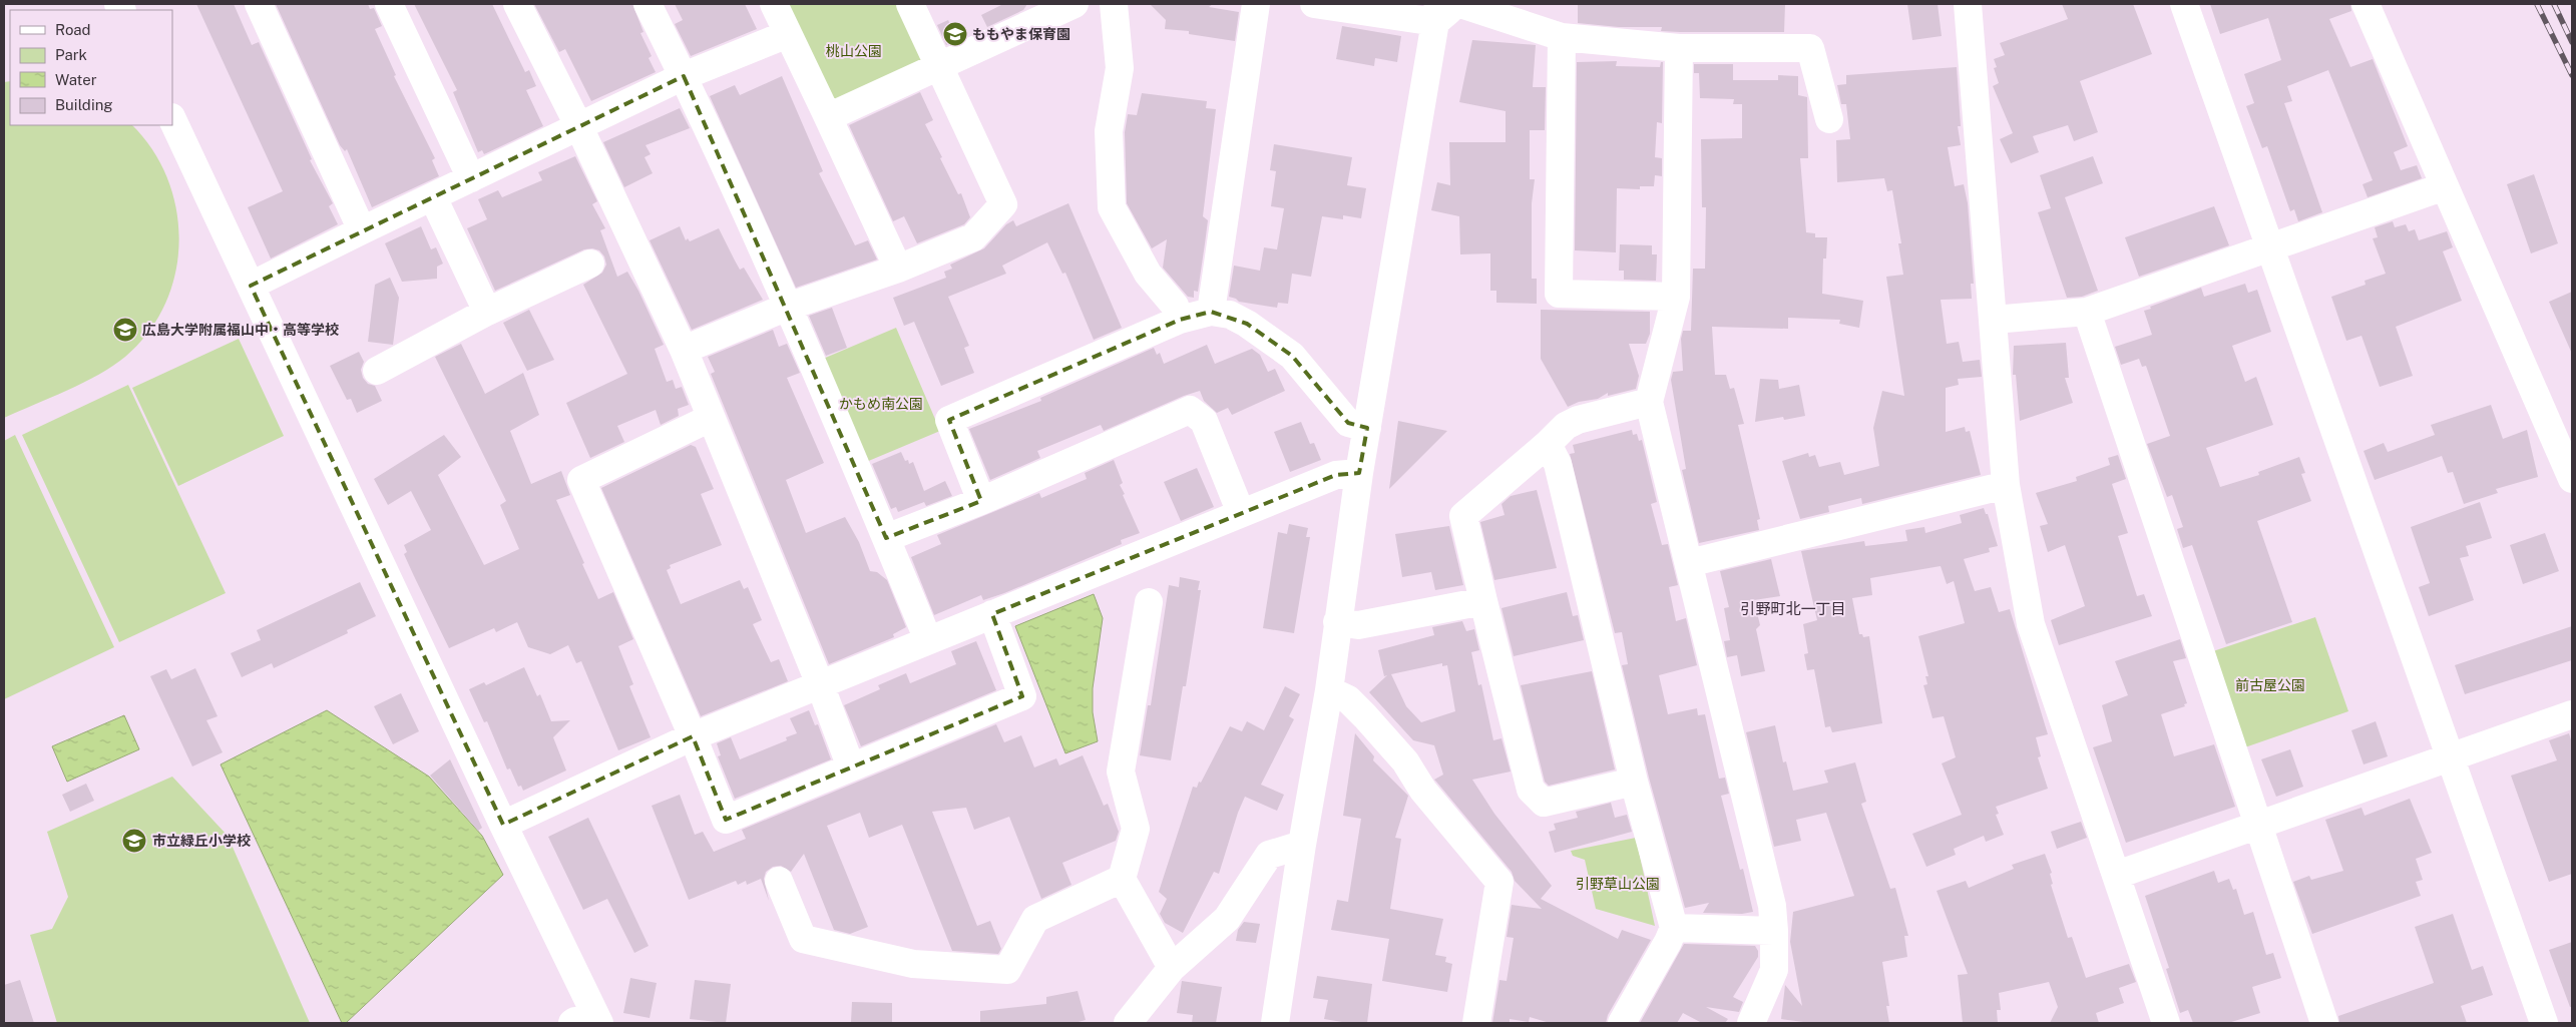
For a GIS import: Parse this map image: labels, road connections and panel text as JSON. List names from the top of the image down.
{
  "districts": ["引野町北一丁目"],
  "parks": [
    "桃山公園",
    "かもめ南公園",
    "前古屋公園",
    "引野草山公園"
  ],
  "places": {
    "school or university": ["ももやま保育園", "広島大学附属福山中・高等学校", "市立緑丘小学校"]
  },
  "legend": [
    "Road",
    "Park",
    "Water",
    "Building"
  ]
}
